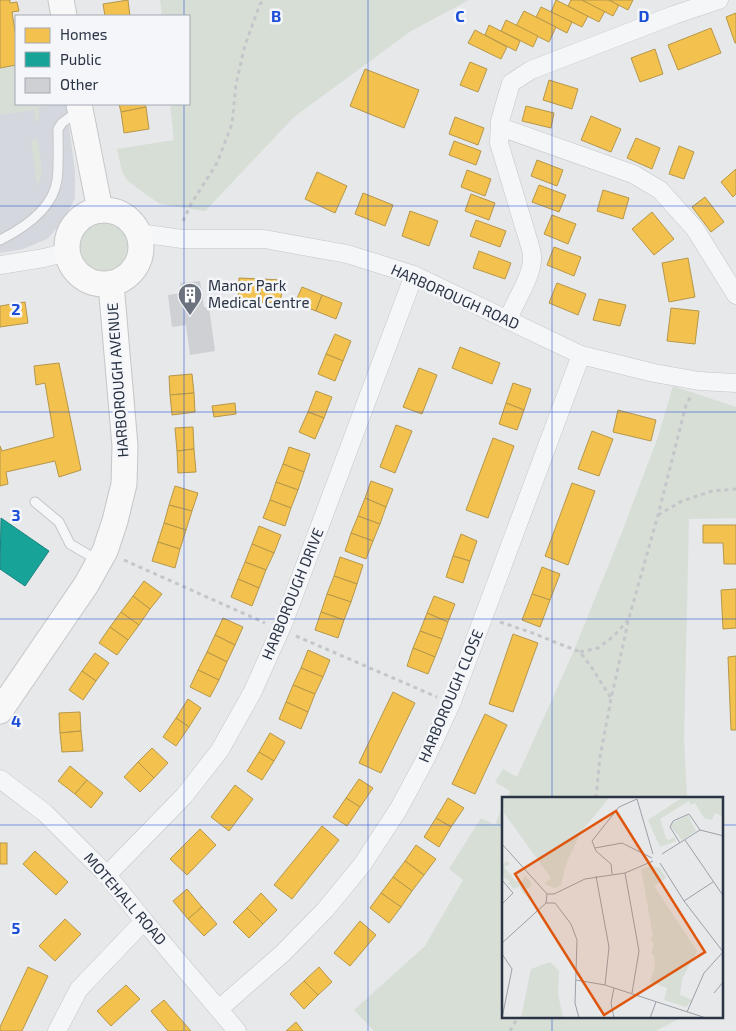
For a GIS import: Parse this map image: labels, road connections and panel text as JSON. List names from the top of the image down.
{
  "streets": {
    "street": [
      "HARBOROUGH ROAD",
      "HARBOROUGH AVENUE",
      "HARBOROUGH DRIVE",
      "HARBOROUGH CLOSE",
      "MOTEHALL ROAD"
    ]
  },
  "crossings": [
    ["HARBOROUGH ROAD", "HARBOROUGH AVENUE"],
    ["HARBOROUGH ROAD", "HARBOROUGH DRIVE"],
    ["HARBOROUGH ROAD", "HARBOROUGH CLOSE"],
    ["HARBOROUGH DRIVE", "MOTEHALL ROAD"],
    ["HARBOROUGH CLOSE", "MOTEHALL ROAD"]
  ],
  "places": {
    "building": ["Manor Park Medical Centre"]
  },
  "legend": ["Homes", "Public", "Other"],
  "grid": {
    "columns": ["B", "C", "D"],
    "rows": [
      "2",
      "3",
      "4",
      "5"
    ]
  }
}
